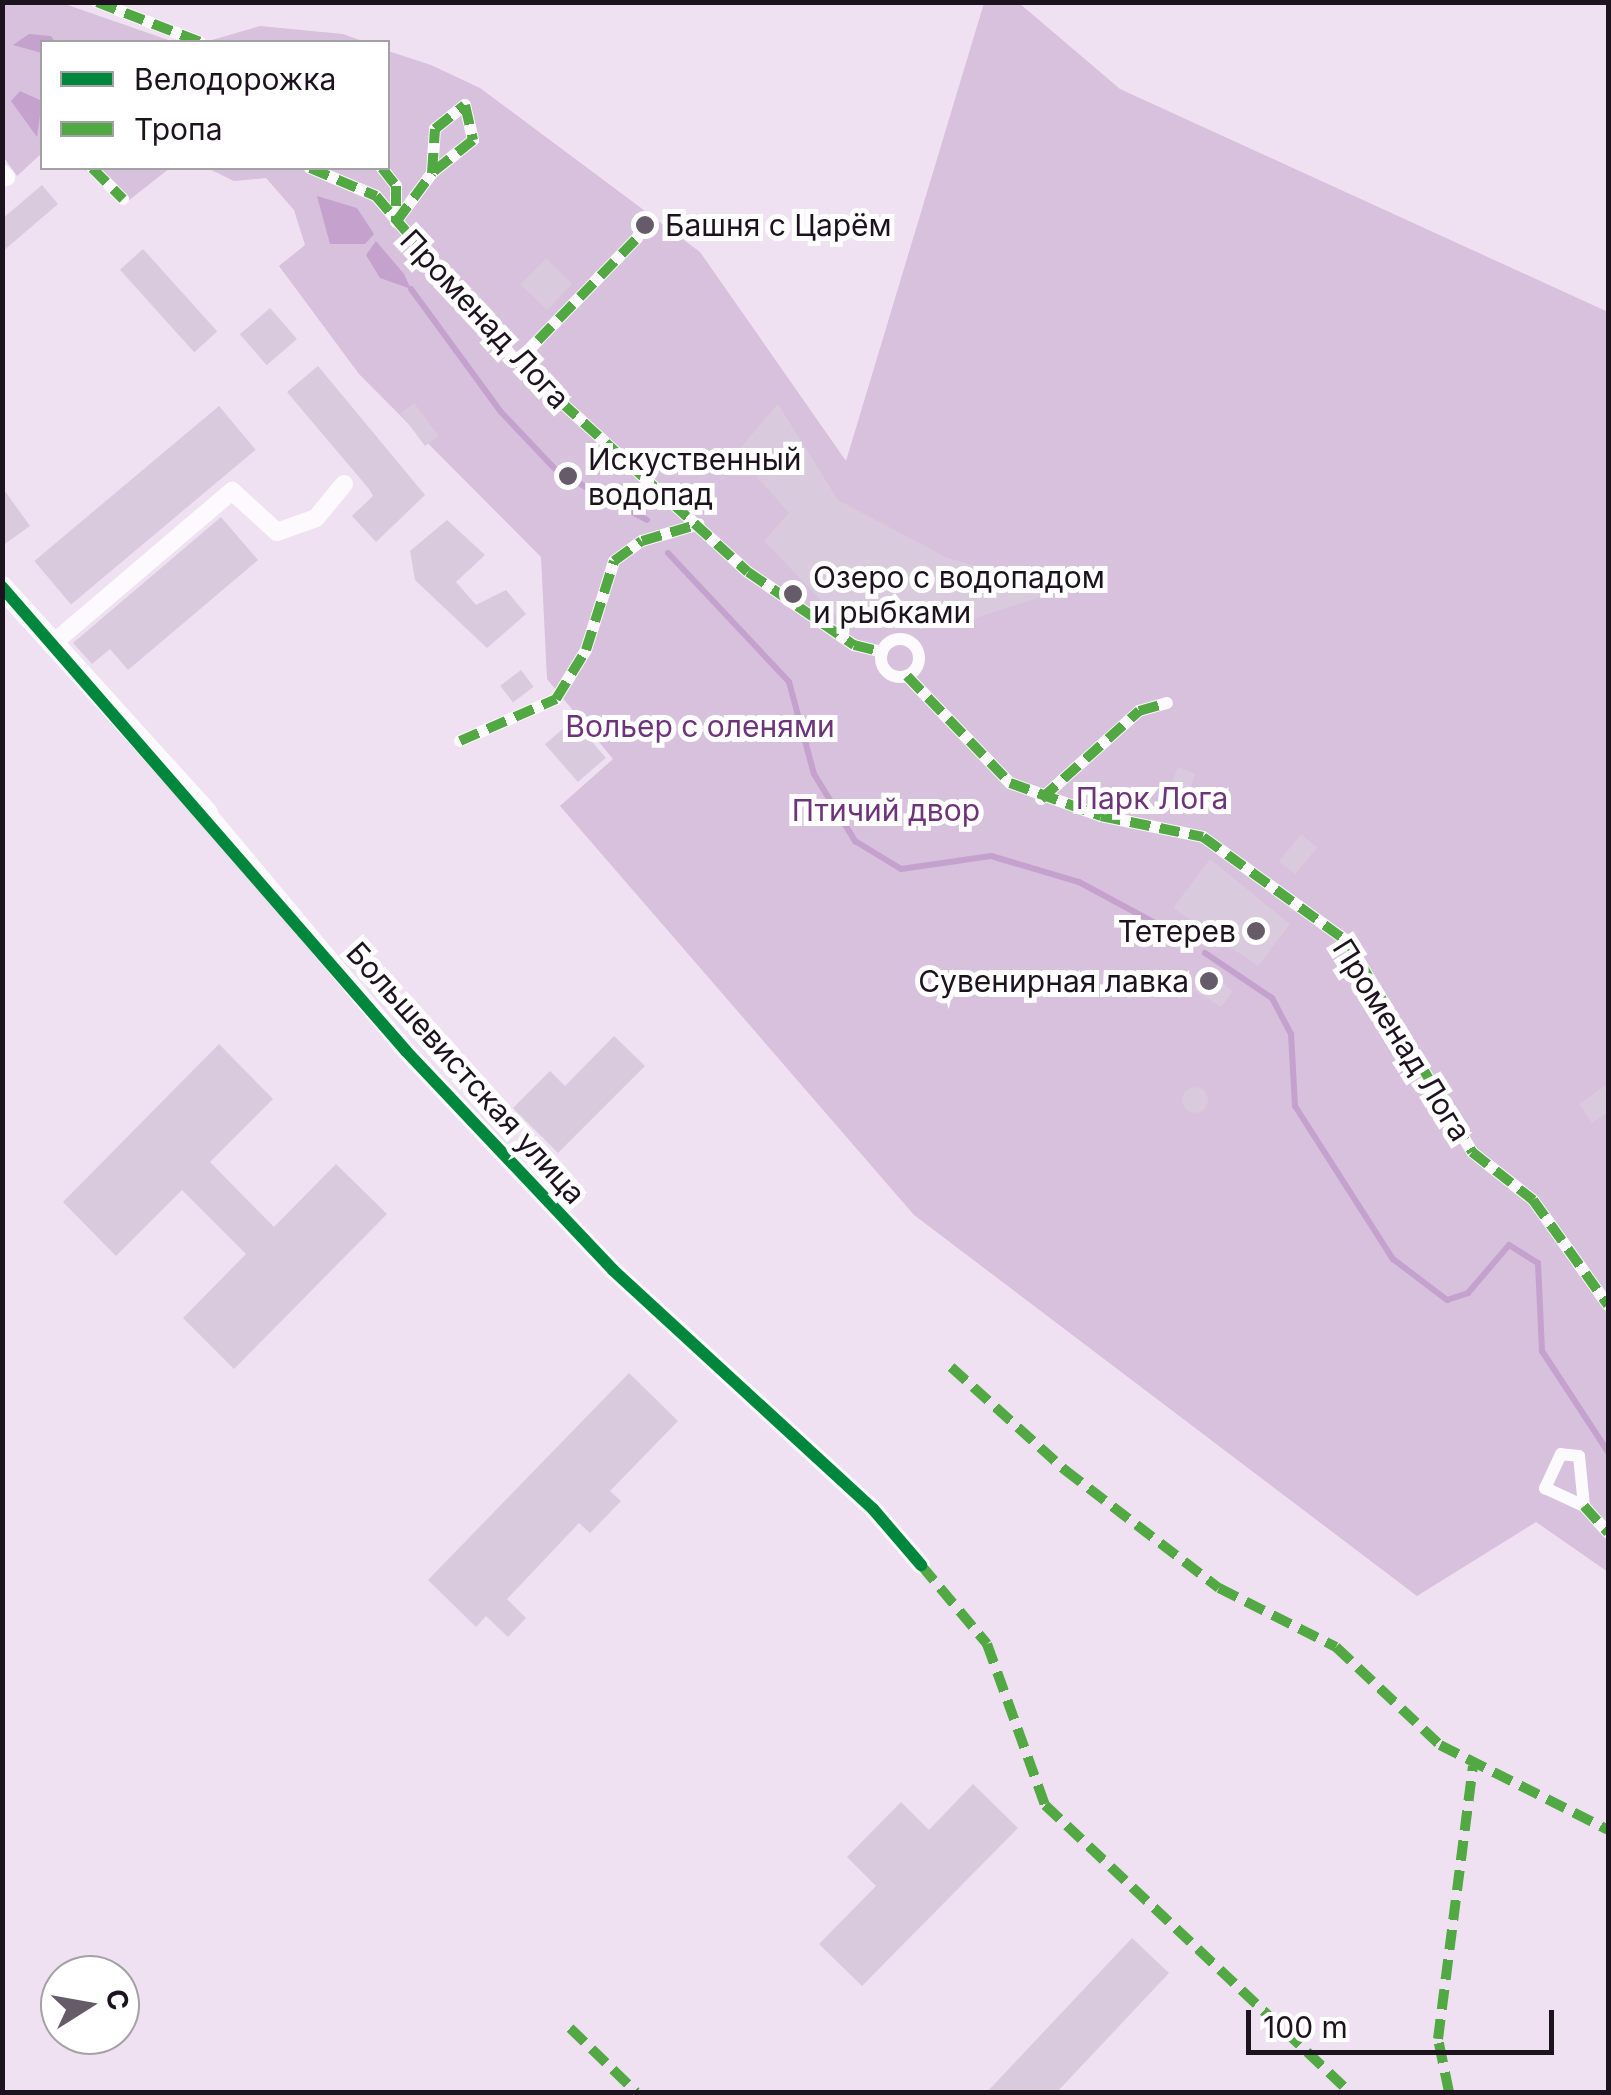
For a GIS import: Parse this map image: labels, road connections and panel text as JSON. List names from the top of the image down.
{
  "streets": {
    "street": ["Променад Лога", "Большевистская улица"]
  },
  "parks": ["Вольер с оленями", "Парк Лога", "Птичий двор"],
  "places": [
    "Башня с Царём",
    "Искуственный водопад",
    "Озеро с водопадом и рыбками",
    "Тетерев",
    "Сувенирная лавка"
  ],
  "legend": ["Велодорожка", "Тропа"],
  "scale_bar": "100 m",
  "north": "right"
}
